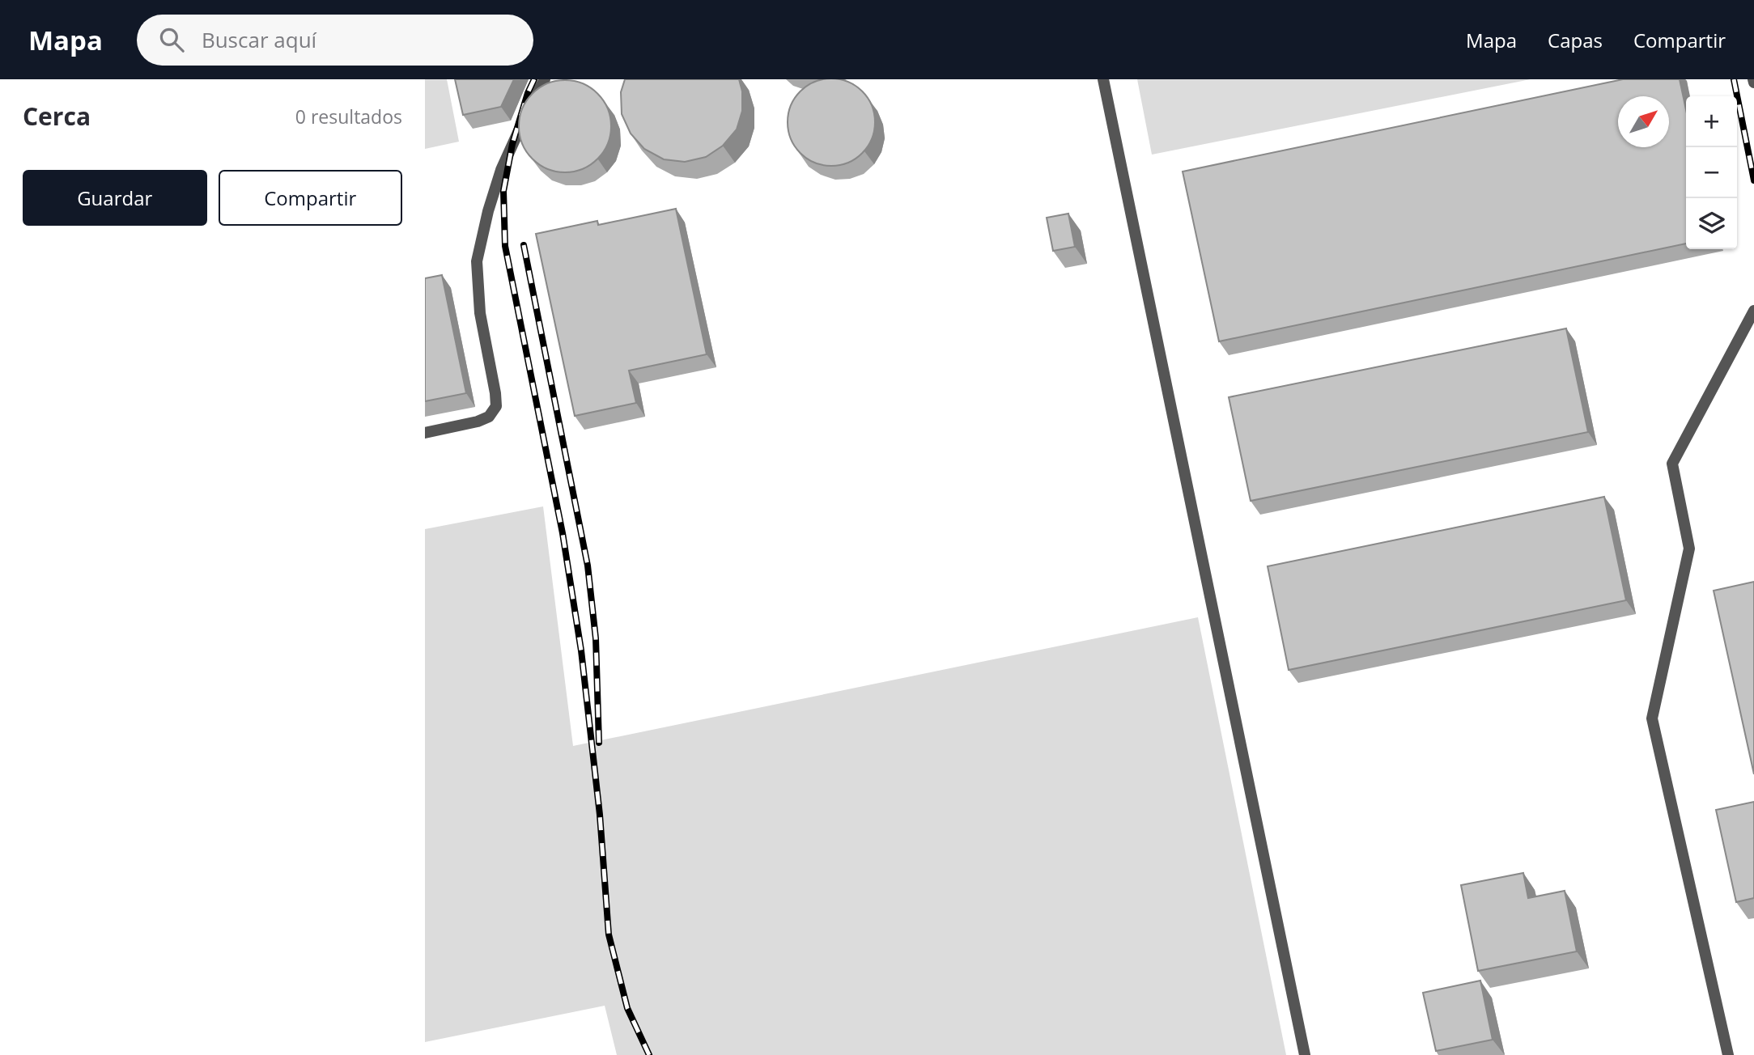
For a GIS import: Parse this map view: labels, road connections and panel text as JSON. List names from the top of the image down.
{
  "north": "top right",
  "page": {
    "header": "Mapa",
    "search": "Buscar aquí",
    "nav": ["Mapa", "Capas", "Compartir"],
    "heading": ["Cerca", "0 resultados"],
    "map_buttons": ["+", "−"],
    "buttons": ["Guardar", "Compartir"]
  }
}
